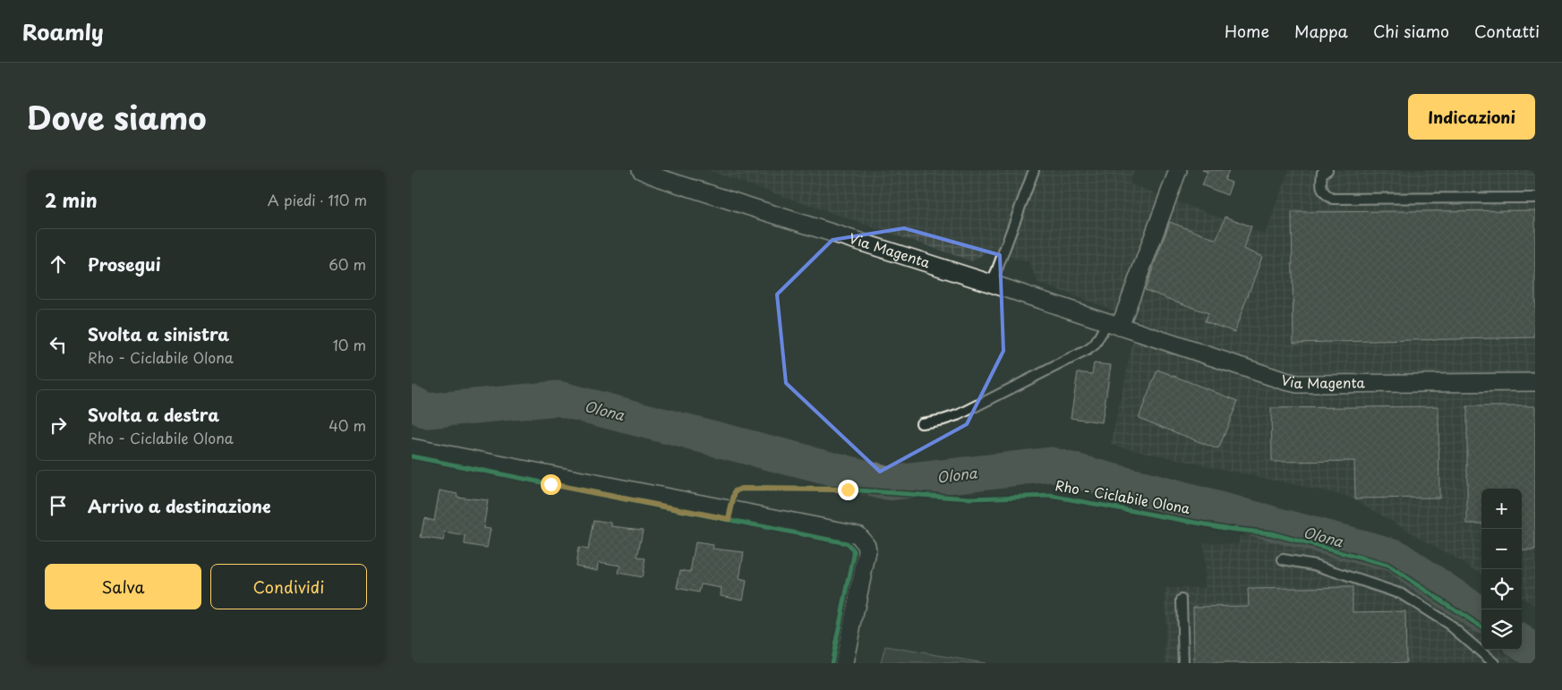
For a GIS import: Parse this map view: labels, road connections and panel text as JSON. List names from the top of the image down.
{
  "streets": {
    "street": ["Via Magenta"],
    "cycle path": ["Rho - Ciclabile Olona"]
  },
  "water": ["Olona"],
  "page": {
    "header": "Roamly",
    "nav": [
      "Home",
      "Mappa",
      "Chi siamo",
      "Contatti"
    ],
    "title": "Dove siamo",
    "buttons": [
      "Indicazioni",
      ["Salva", "Condividi"]
    ],
    "heading": ["2 min", "A piedi · 110 m"],
    "list": [
      ["Prosegui", "60 m"],
      ["Svolta a sinistra", "Rho - Ciclabile Olona", "10 m"],
      ["Svolta a destra", "Rho - Ciclabile Olona", "40 m"],
      "Arrivo a destinazione"
    ],
    "map_buttons": ["+", "−"]
  }
}
